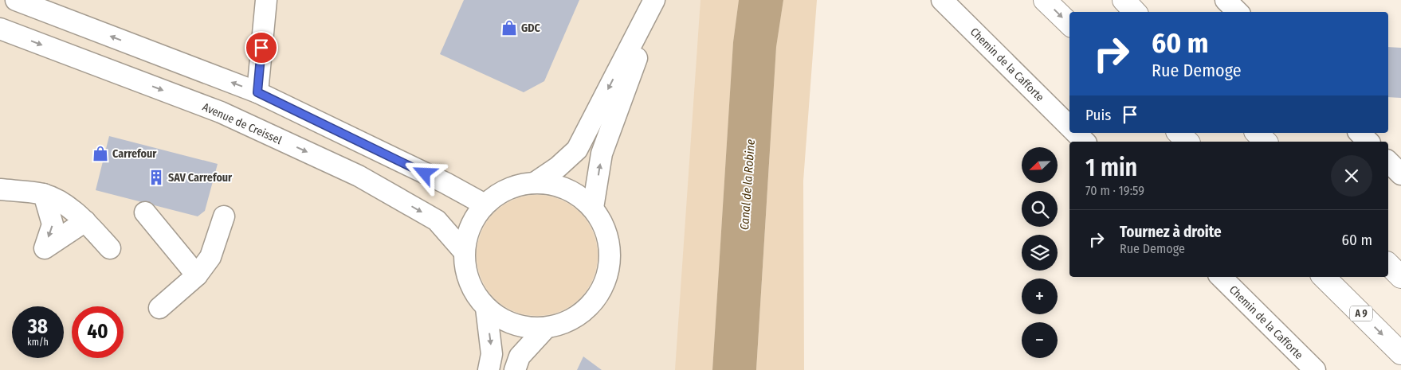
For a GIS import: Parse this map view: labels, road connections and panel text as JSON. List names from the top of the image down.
{
  "streets": {
    "highway": ["A 9"],
    "street": ["Chemin de la Cafforte", "Avenue de Creissel"]
  },
  "water": ["Canal de la Robine"],
  "places": {
    "shop": ["GDC", "Carrefour"],
    "building": ["SAV Carrefour"]
  },
  "north": "bottom left",
  "page": {
    "turn": ["60 m", "Rue Demoge"],
    "then": "Puis",
    "heading": ["1 min", "70 m · 19:59"],
    "map_buttons": ["+", "−"],
    "list": [
      {
        "name": "Tournez à droite",
        "note": "Rue Demoge",
        "value": "60 m"
      }
    ],
    "speed": "38 km/h",
    "limit": "40"
  }
}
